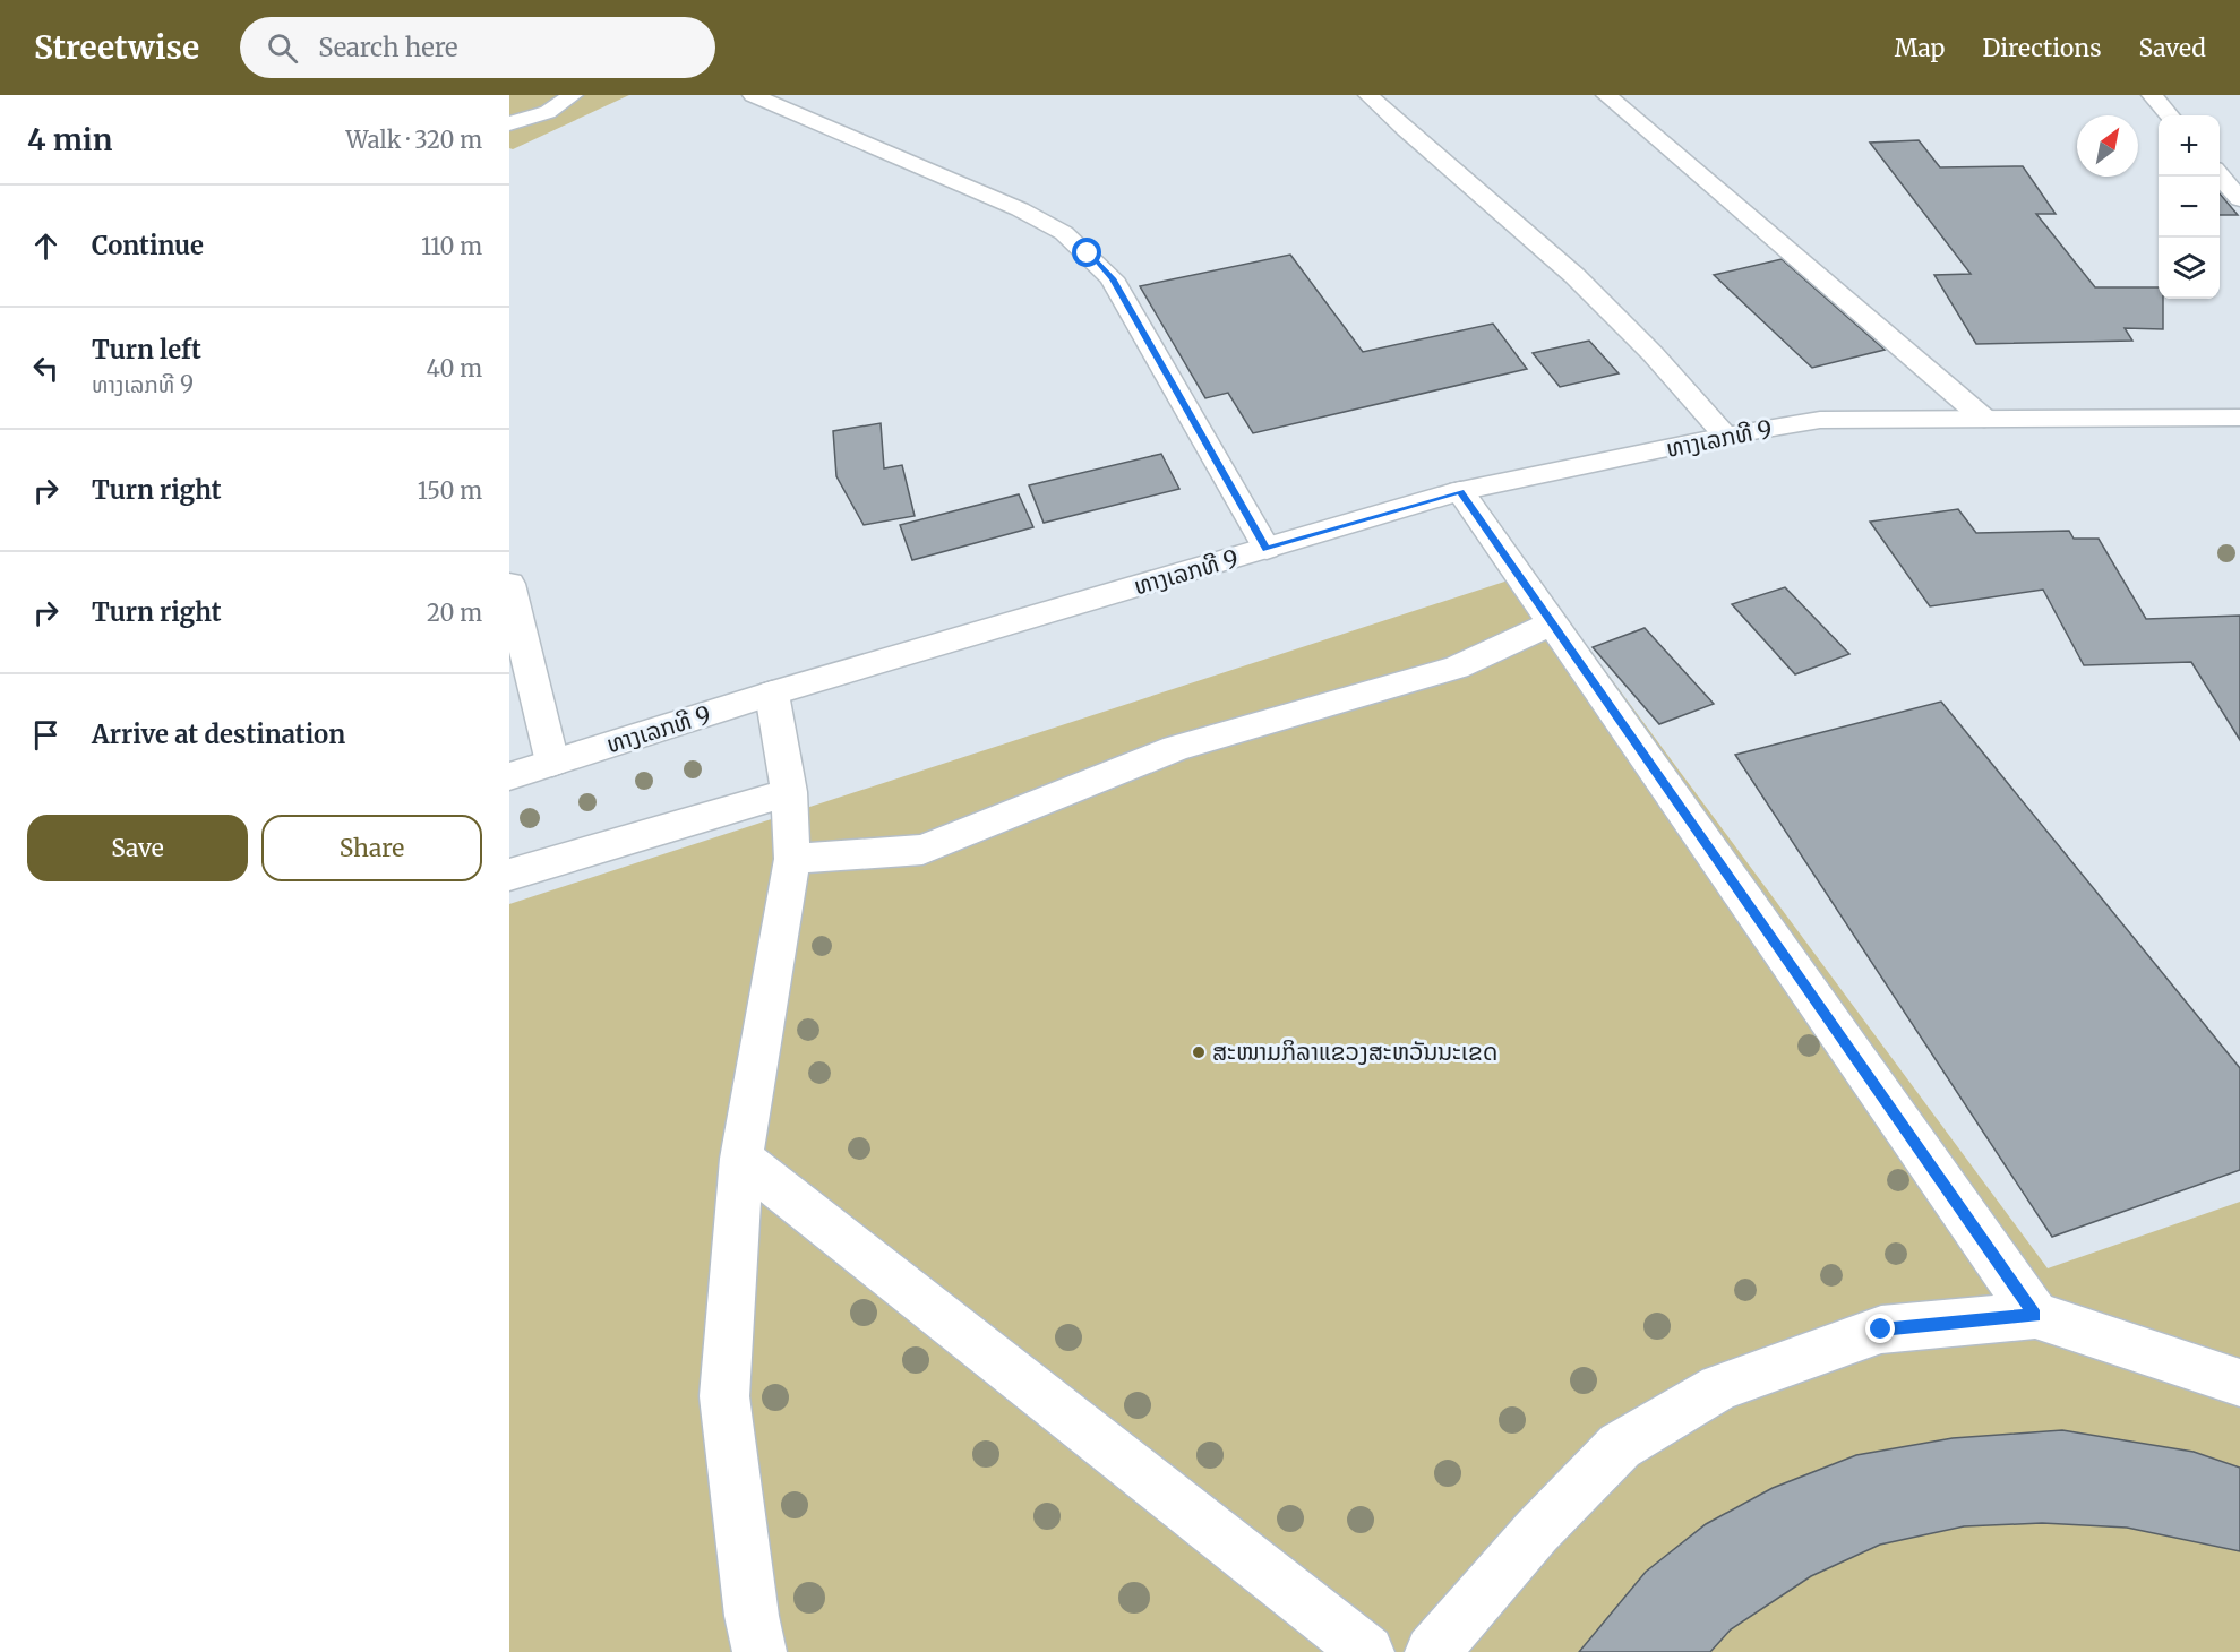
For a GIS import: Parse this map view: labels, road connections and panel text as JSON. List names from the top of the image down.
{
  "streets": {
    "main road": ["ທາງເລກທີ 9"]
  },
  "places": ["ສະໜາມກິລາແຂວງສະຫວັນນະເຂດ"],
  "north": "top right",
  "page": {
    "header": "Streetwise",
    "search": "Search here",
    "nav": ["Map", "Directions", "Saved"],
    "heading": ["4 min", "Walk · 320 m"],
    "map_buttons": ["+", "−"],
    "list": [
      ["Continue", "110 m"],
      ["Turn left", "ທາງເລກທີ 9", "40 m"],
      ["Turn right", "150 m"],
      ["Turn right", "20 m"],
      "Arrive at destination"
    ],
    "buttons": ["Save", "Share"]
  }
}
